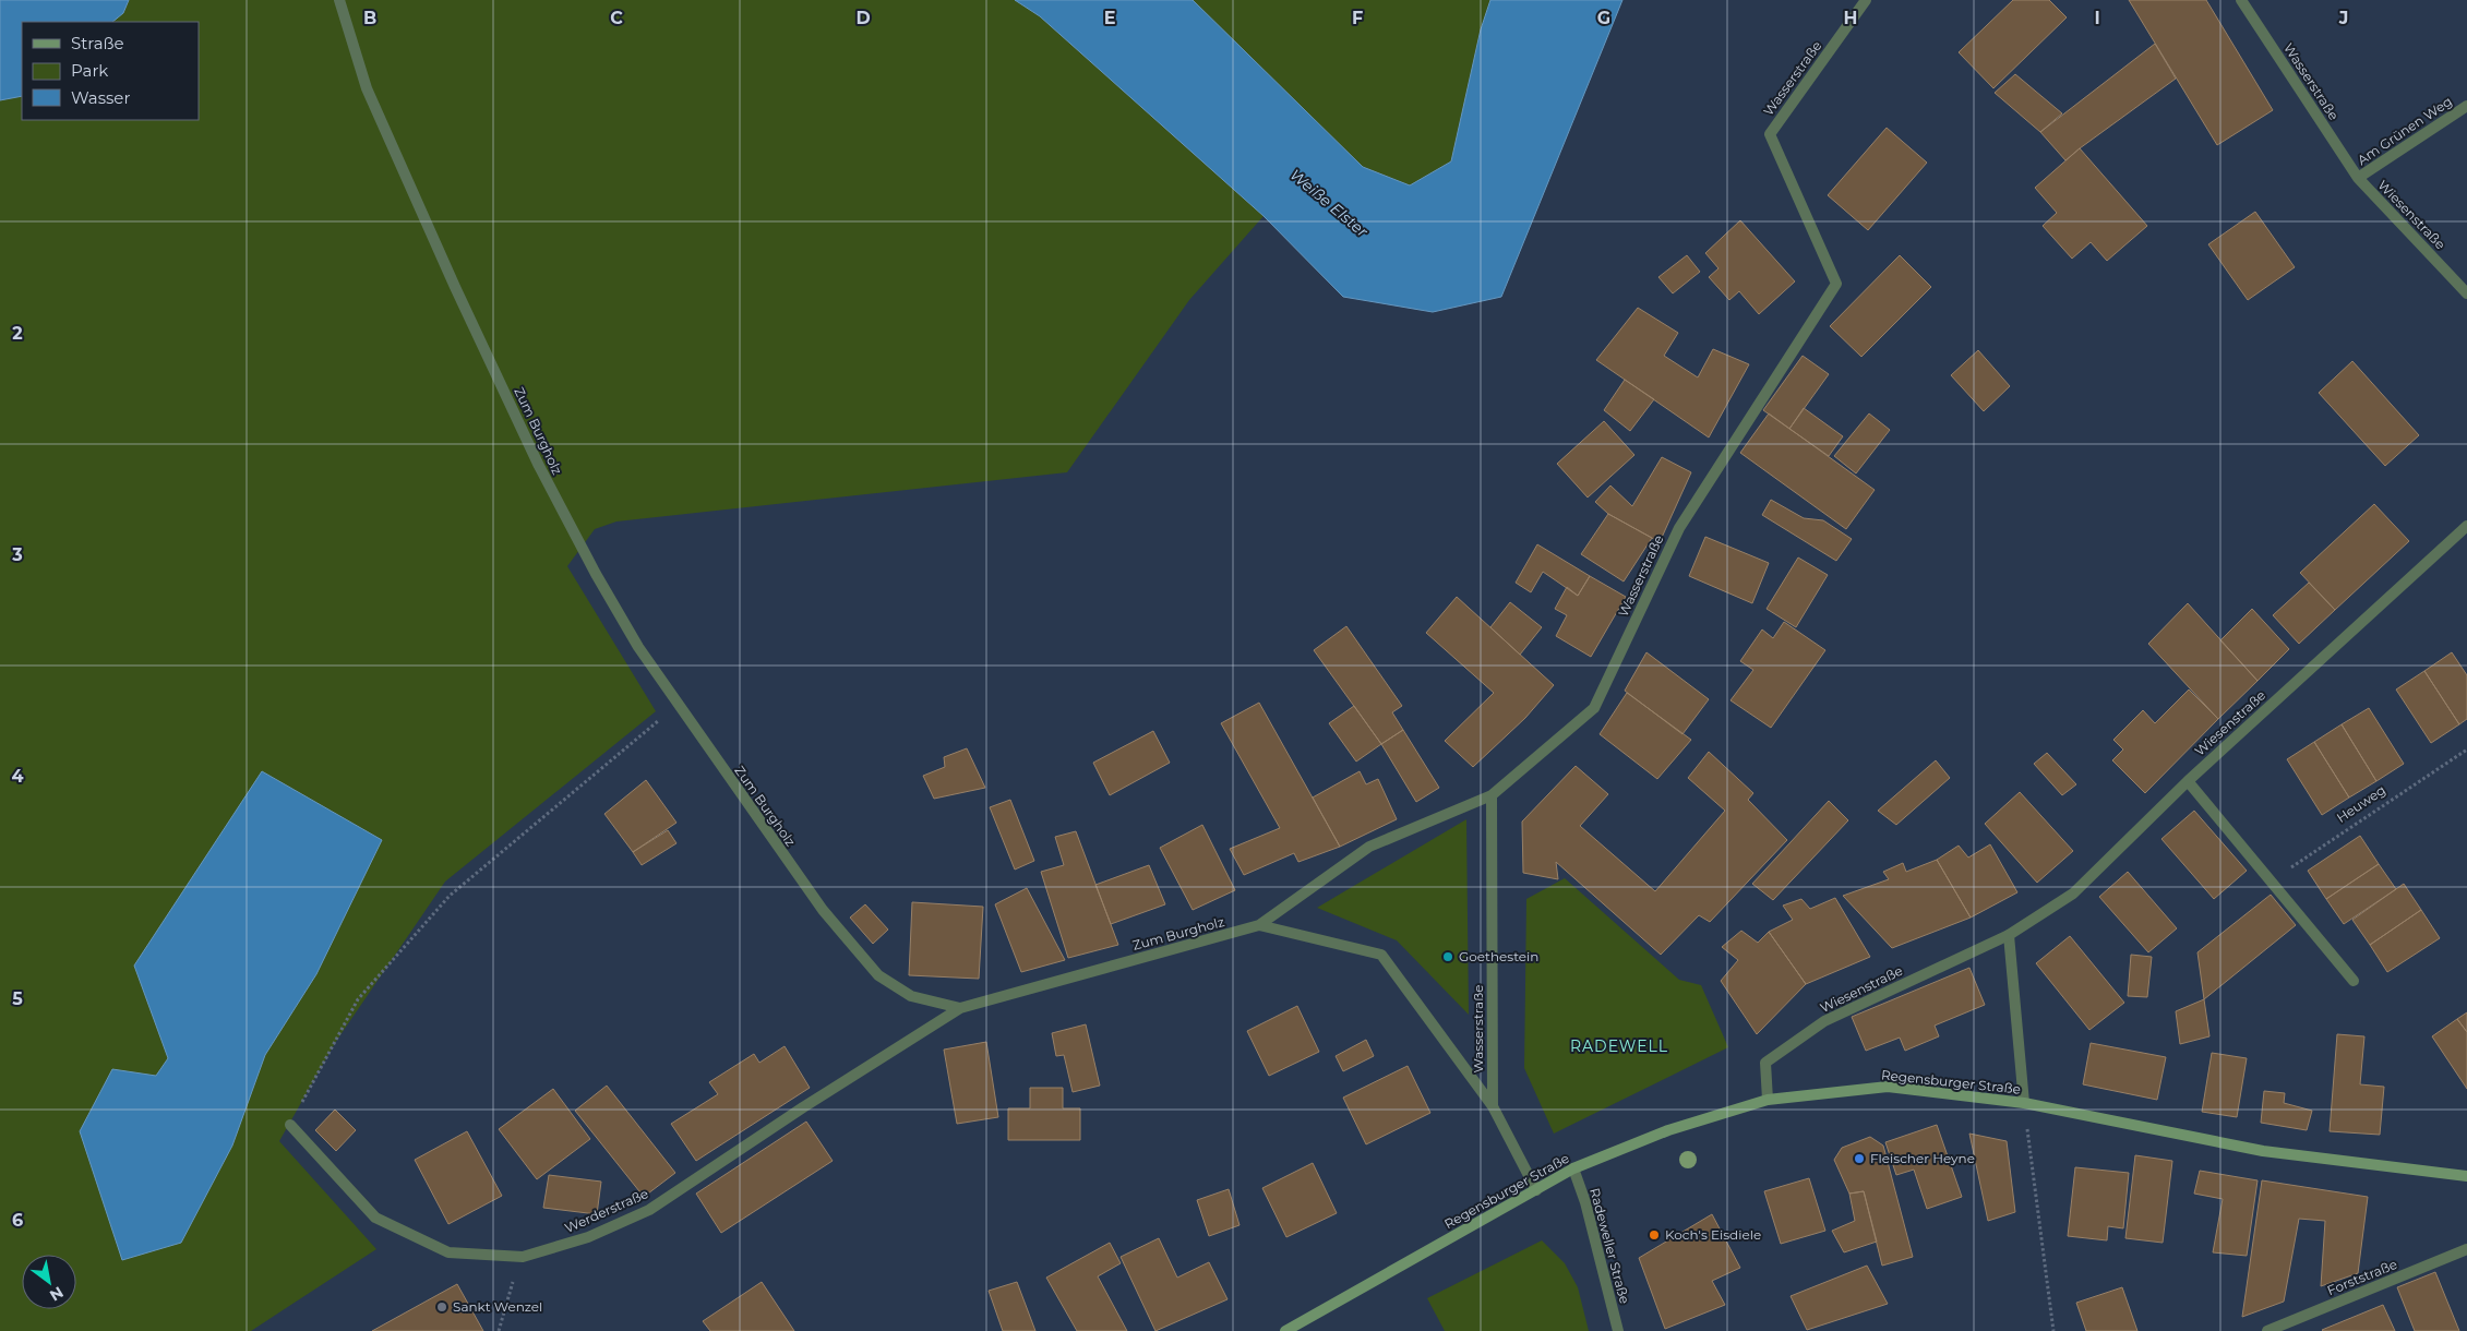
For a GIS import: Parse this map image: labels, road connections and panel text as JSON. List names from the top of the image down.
{
  "streets": {
    "main road": ["Regensburger Straße"],
    "street": [
      "Wasserstraße",
      "Am Grünen Weg",
      "Wiesenstraße",
      "Zum Burgholz",
      "Werderstraße",
      "Radeweller Straße",
      "Forststraße"
    ],
    "path": ["Heuweg"]
  },
  "crossings": [
    ["Wasserstraße", "Am Grünen Weg"],
    ["Wasserstraße", "Wiesenstraße"],
    ["Wasserstraße", "Zum Burgholz"],
    ["Wasserstraße", "Regensburger Straße"],
    ["Am Grünen Weg", "Wiesenstraße"],
    ["Wiesenstraße", "Regensburger Straße"],
    ["Zum Burgholz", "Werderstraße"],
    ["Regensburger Straße", "Radeweller Straße"]
  ],
  "districts": ["RADEWELL"],
  "water": ["Weiße Elster"],
  "places": [
    "Goethestein",
    "Fleischer Heyne",
    "Koch's Eisdiele",
    "Sankt Wenzel"
  ],
  "legend": ["Straße", "Park", "Wasser"],
  "north": "bottom right",
  "grid": {
    "columns": [
      "B",
      "C",
      "D",
      "E",
      "F",
      "G",
      "H",
      "I",
      "J"
    ],
    "rows": [
      "2",
      "3",
      "4",
      "5",
      "6"
    ]
  }
}
